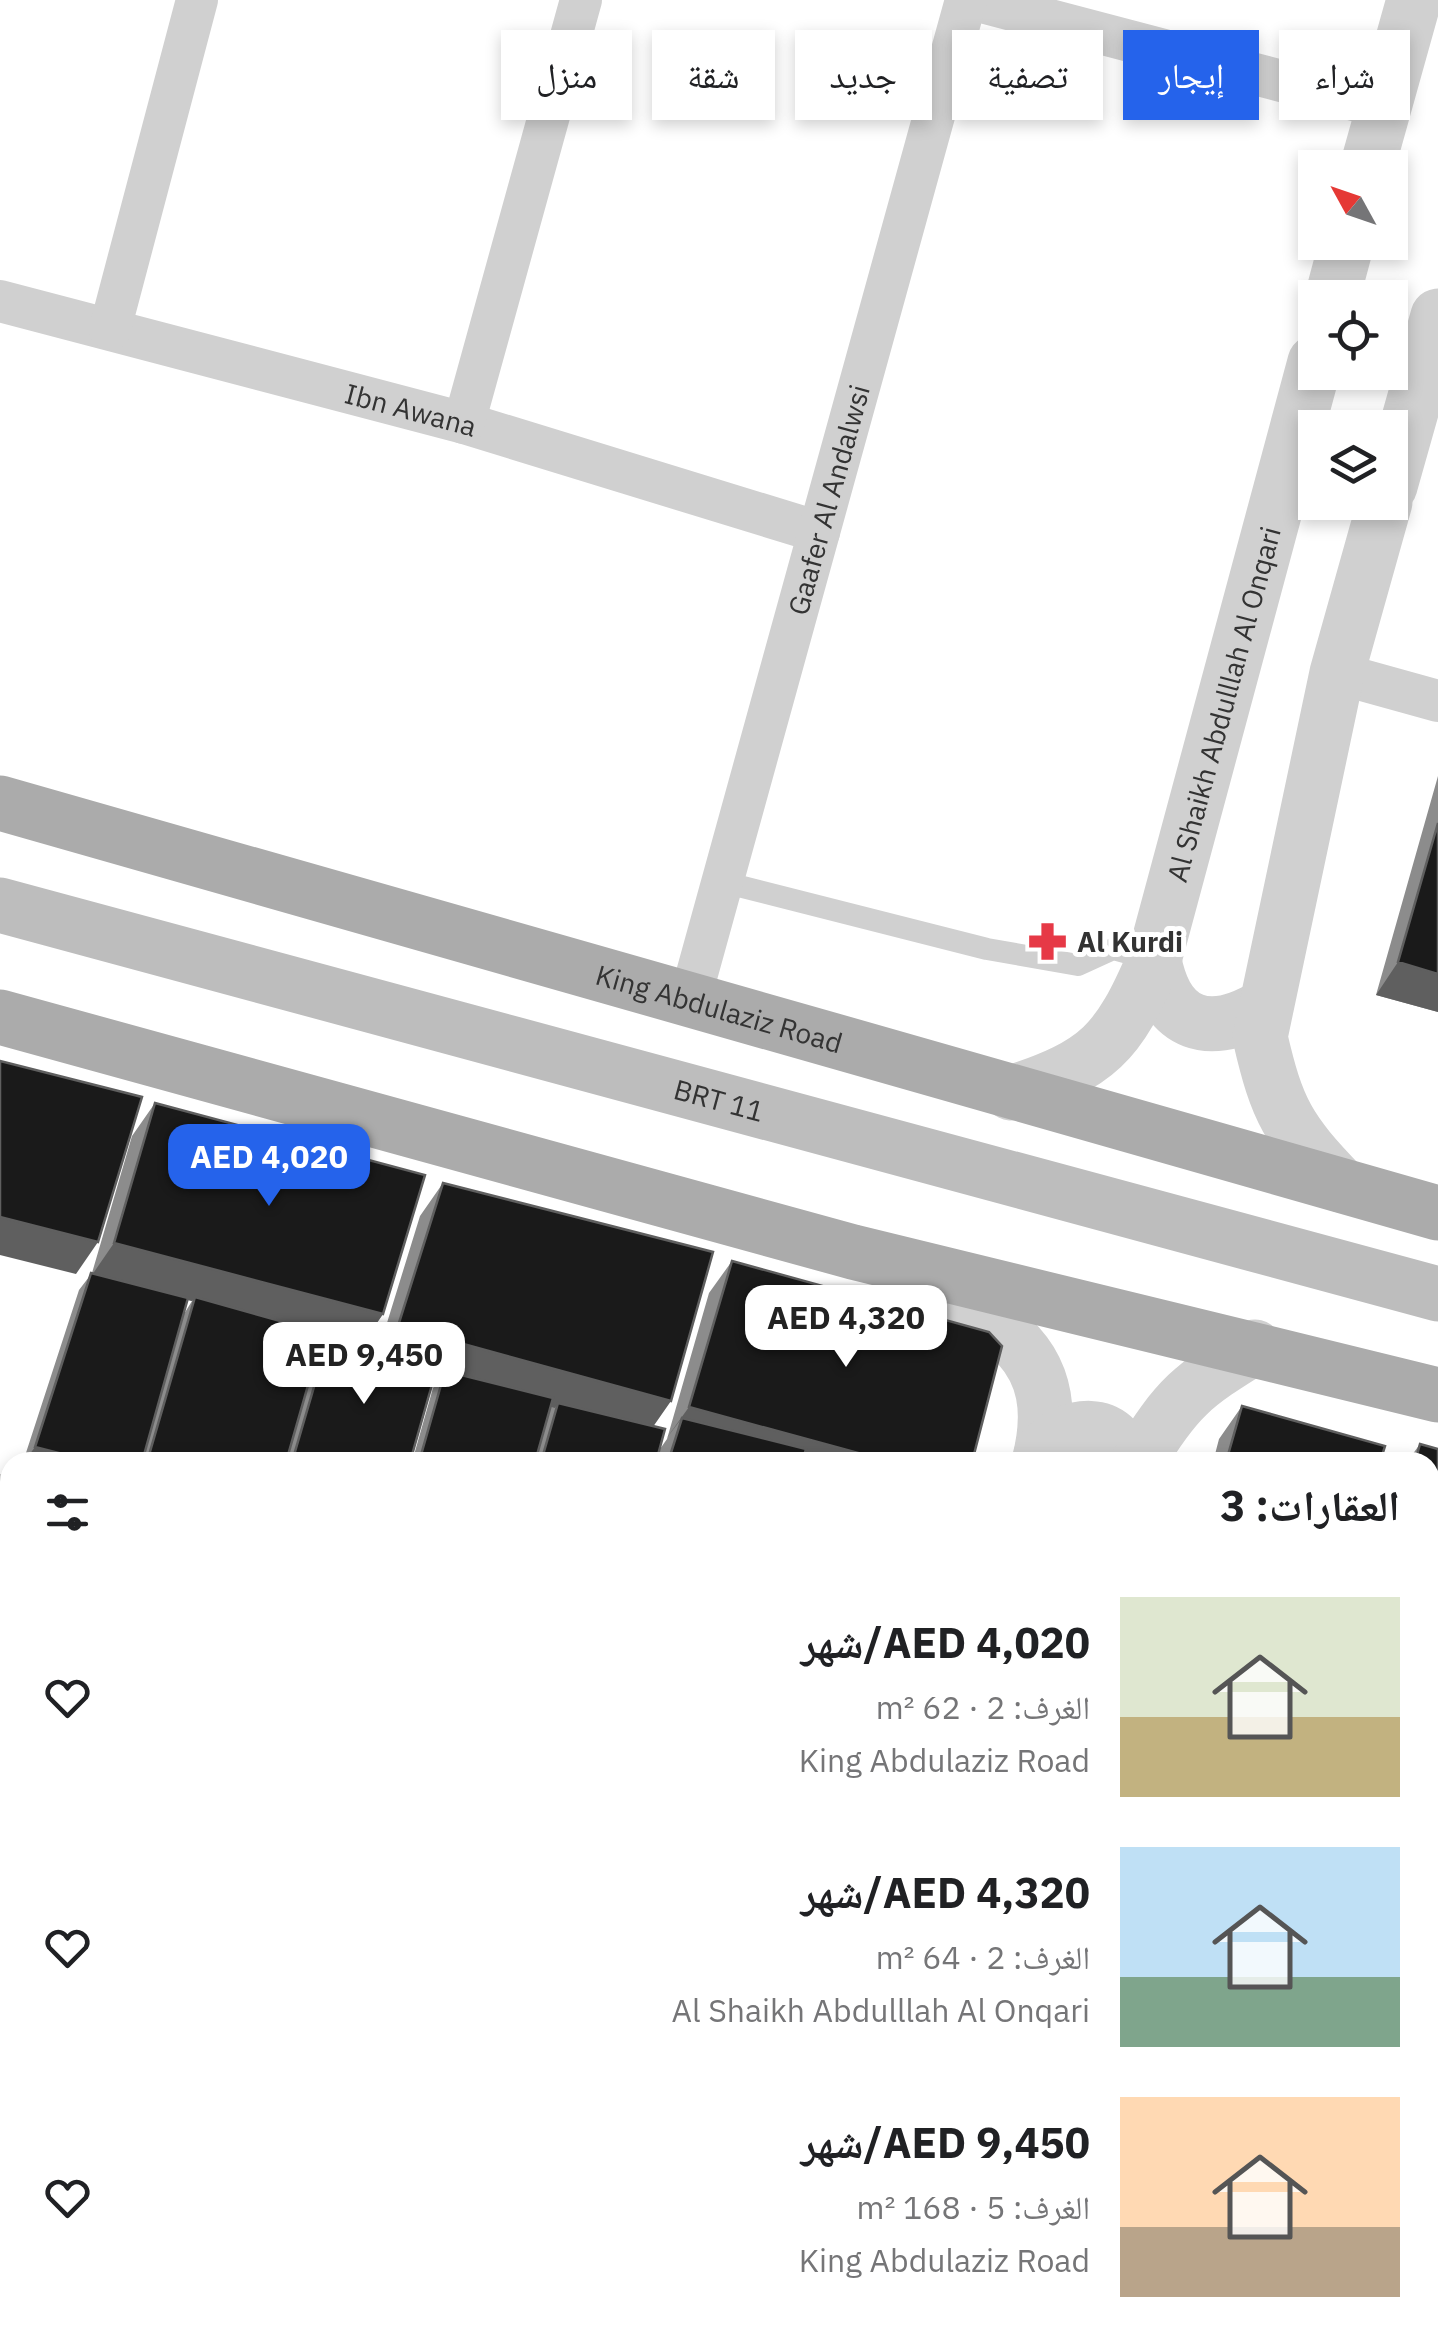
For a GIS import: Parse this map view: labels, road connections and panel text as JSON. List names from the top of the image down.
{
  "streets": {
    "main road": ["King Abdulaziz Road", "BRT 11"],
    "street": ["Ibn Awana", "Gaafer Al Andalwsi", "Al Shaikh Abdulllah Al Onqari"]
  },
  "crossings": [
    ["Ibn Awana", "Gaafer Al Andalwsi"],
    ["Gaafer Al Andalwsi", "King Abdulaziz Road"],
    ["Al Shaikh Abdulllah Al Onqari", "King Abdulaziz Road"]
  ],
  "places": {
    "pharmacy": ["Al Kurdi"]
  },
  "north": "top left",
  "page": {
    "chip": [
      "شراء",
      "إيجار",
      "تصفية",
      "جديد",
      "شقة",
      "منزل"
    ],
    "price": ["AED 4,020", "AED 4,320", "AED 9,450"],
    "heading": "العقارات: 3",
    "list": [
      {
        "name": "AED 4,020/شهر",
        "note": "الغرف: 2 · 62 m² · King Abdulaziz Road"
      },
      {
        "name": "AED 4,320/شهر",
        "note": "الغرف: 2 · 64 m² · Al Shaikh Abdulllah Al Onqari"
      },
      {
        "name": "AED 9,450/شهر",
        "note": "الغرف: 5 · 168 m² · King Abdulaziz Road"
      }
    ]
  }
}
